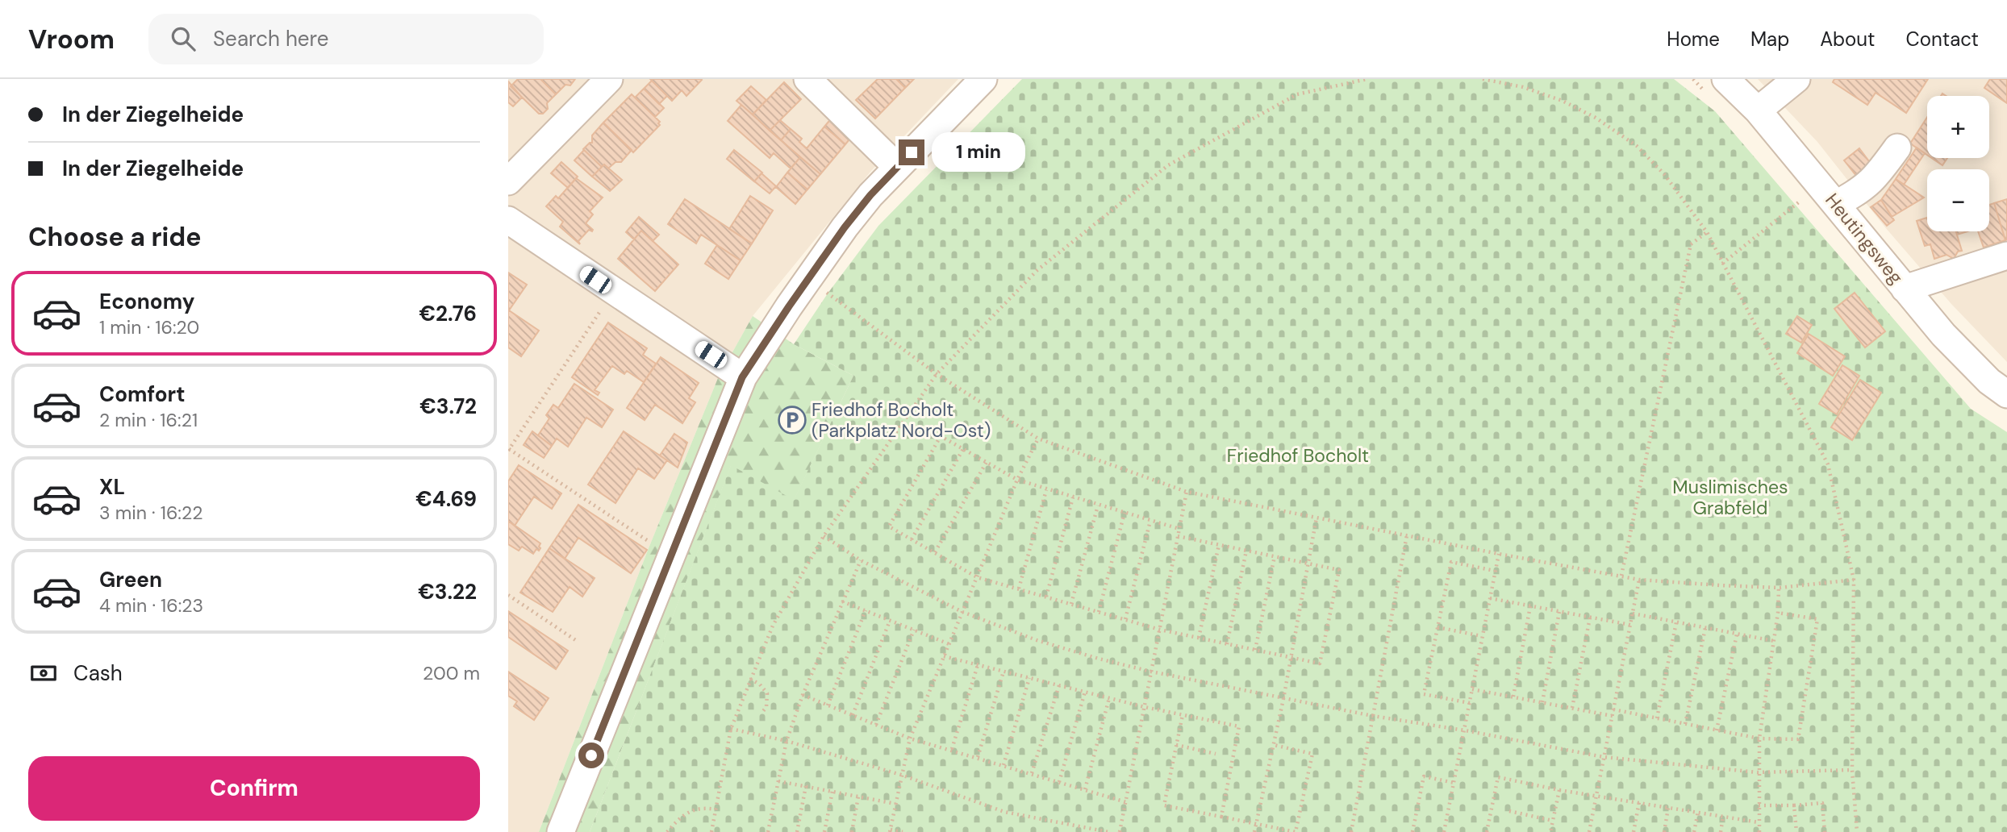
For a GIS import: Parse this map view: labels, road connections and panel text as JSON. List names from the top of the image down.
{
  "streets": {
    "street": ["Heutingsweg"]
  },
  "parks": ["Friedhof Bocholt", "Muslimisches Grabfeld"],
  "places": {
    "parking": ["Friedhof Bocholt (Parkplatz Nord-Ost)"]
  },
  "page": {
    "header": "Vroom",
    "search": "Search here",
    "nav": [
      "Home",
      "Map",
      "About",
      "Contact"
    ],
    "banner": ["In der Ziegelheide", "In der Ziegelheide"],
    "map_buttons": ["+", "−"],
    "bubble": "1 min",
    "heading": "Choose a ride",
    "list": [
      {
        "name": "Economy",
        "note": "1 min · 16:20",
        "value": "€2.76"
      },
      {
        "name": "Comfort",
        "note": "2 min · 16:21",
        "value": "€3.72"
      },
      {
        "name": "XL",
        "note": "3 min · 16:22",
        "value": "€4.69"
      },
      {
        "name": "Green",
        "note": "4 min · 16:23",
        "value": "€3.22"
      }
    ],
    "pay": ["Cash", "200 m"],
    "buttons": "Confirm"
  }
}
